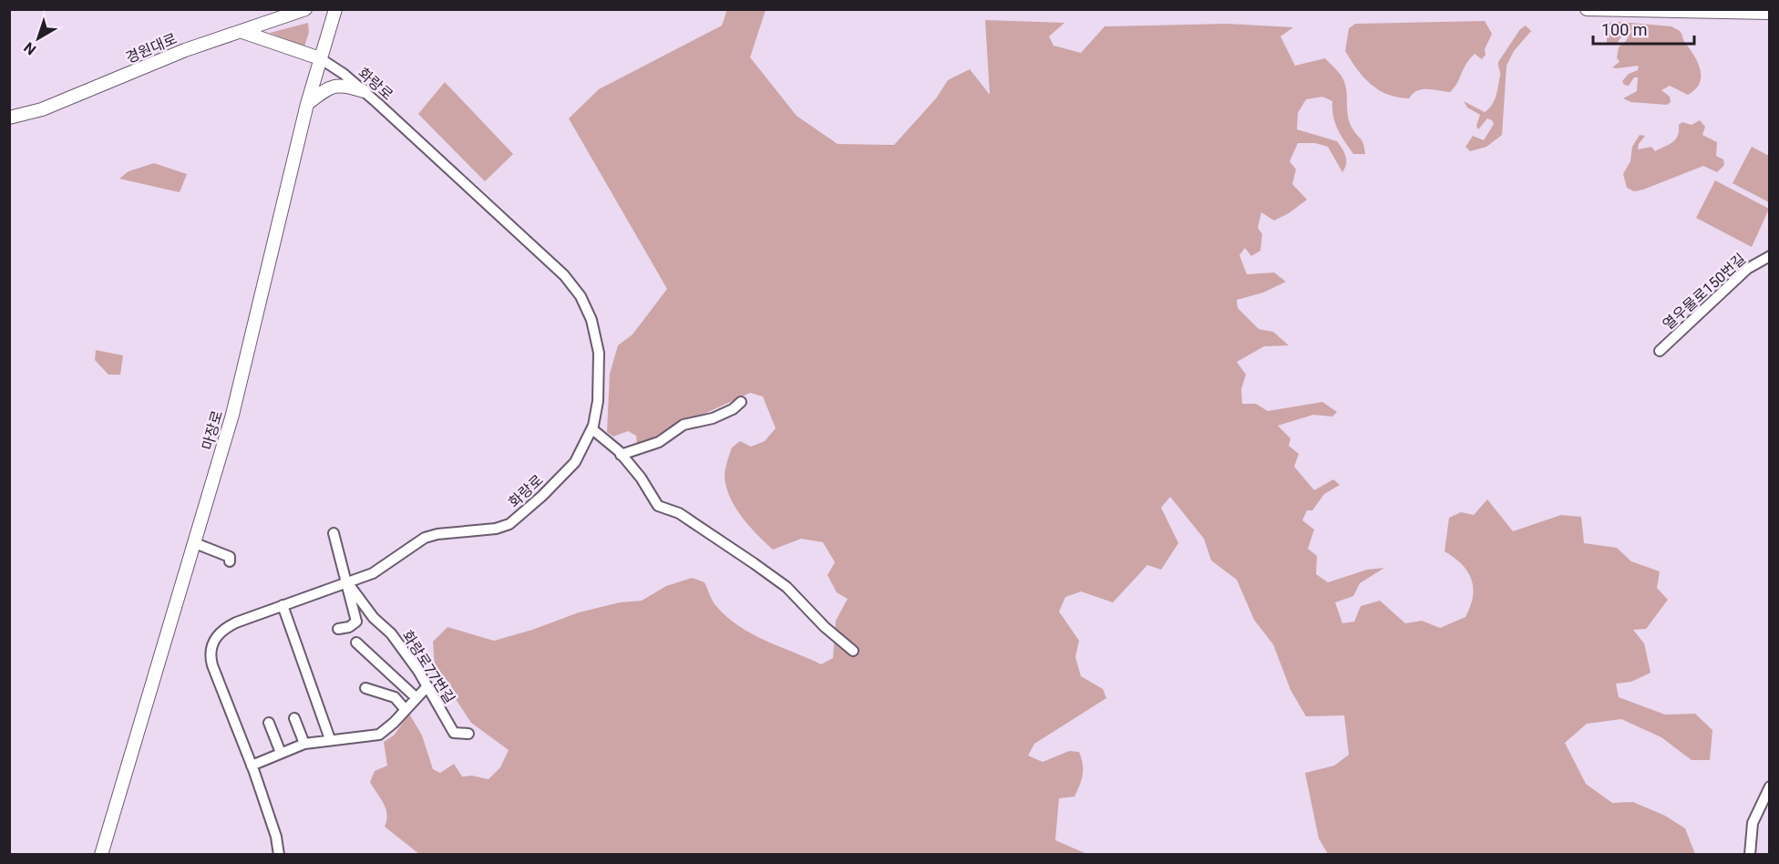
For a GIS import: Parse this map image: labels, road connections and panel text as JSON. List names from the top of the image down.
{
  "streets": {
    "main road": ["경원대로", "마장로"],
    "street": ["화랑로", "열우물로150번길", "화랑로77번길"]
  },
  "crossings": [
    ["화랑로", "마장로"],
    ["화랑로", "화랑로77번길"]
  ],
  "scale_bar": "100 m",
  "north": "bottom left"
}
